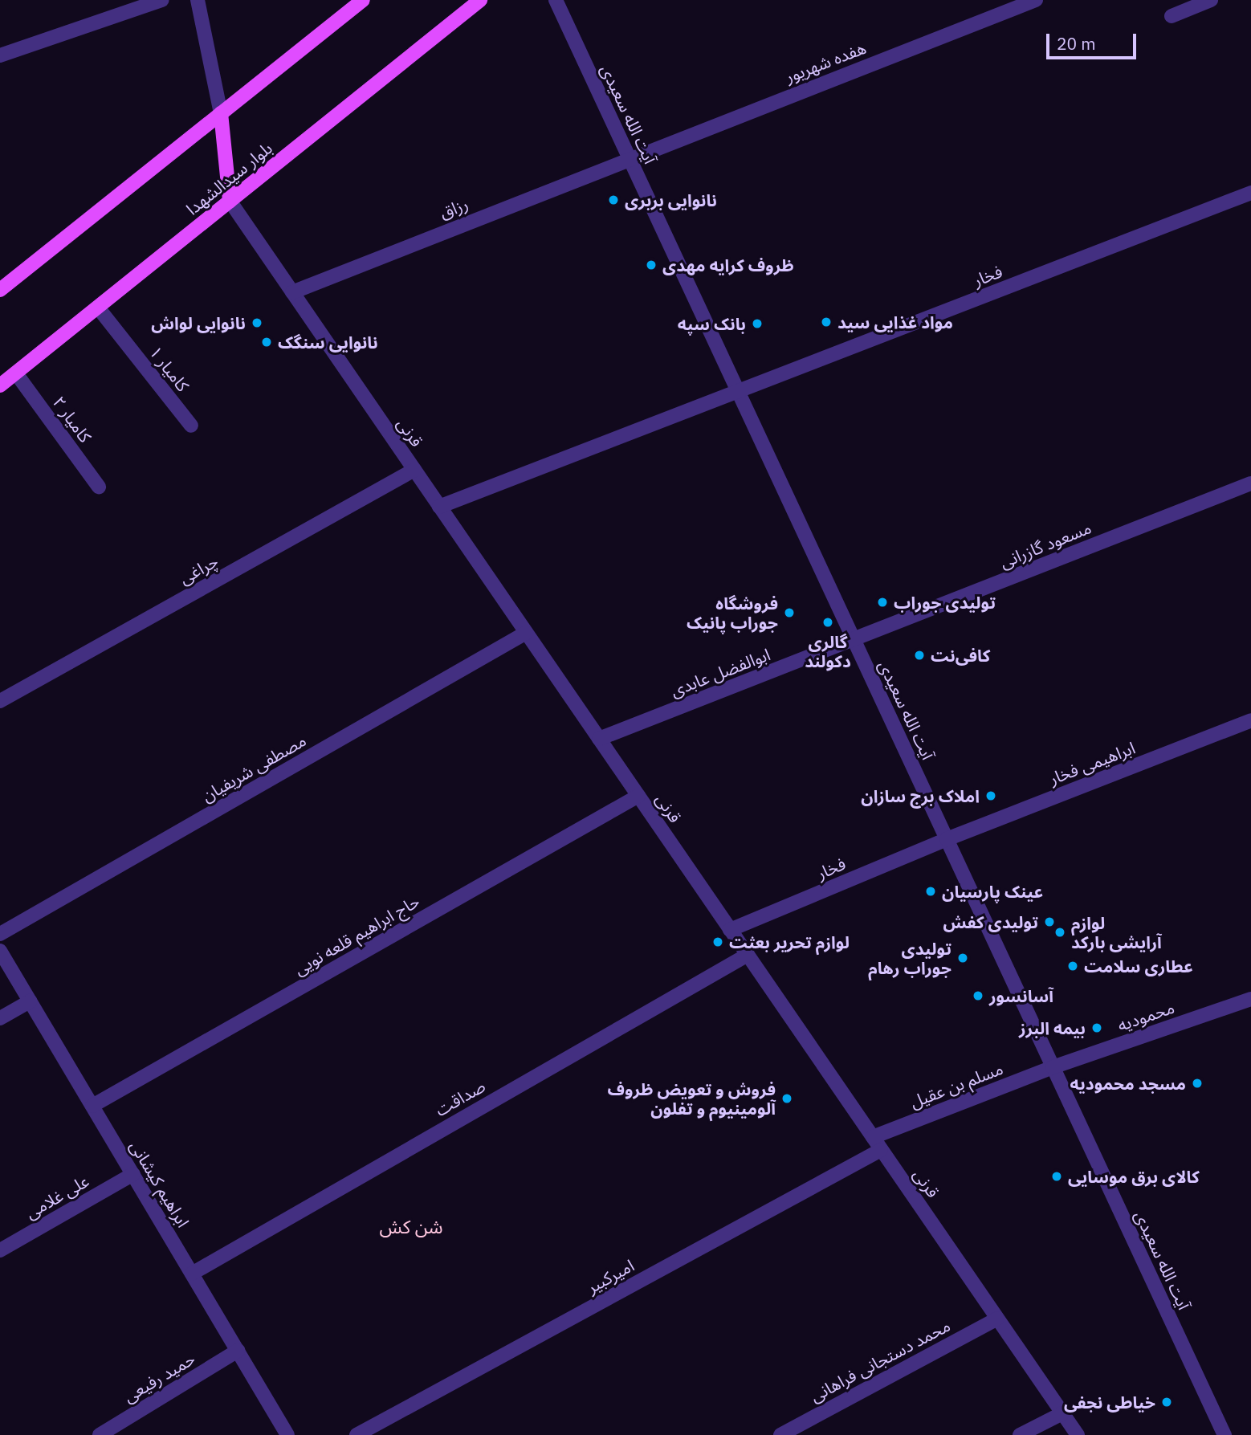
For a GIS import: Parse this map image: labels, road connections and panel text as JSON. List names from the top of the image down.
{
  "streets": {
    "main road": ["بلوار سیدالشهدا"],
    "street": [
      "هفده شهریور",
      "آیت الله سعیدی",
      "رزاق",
      "فخار",
      "کامیار ۱",
      "کامیار ۲",
      "قرنی",
      "مسعود گازرانی",
      "چراغی",
      "ابوالفضل عابدی",
      "ابراهیمی فخار",
      "مصطفی شریفیان",
      "حاج ابراهیم قلعه نویی",
      "محمودیه",
      "مسلم بن عقیل",
      "صداقت",
      "ابراهیم کیشانی",
      "علی غلامی",
      "امیرکبیر",
      "محمد دستجانی فراهانی",
      "حمید رفیعی"
    ]
  },
  "crossings": [
    ["هفده شهریور", "آیت الله سعیدی"],
    ["هفده شهریور", "رزاق"],
    ["آیت الله سعیدی", "رزاق"],
    ["آیت الله سعیدی", "فخار"],
    ["آیت الله سعیدی", "مسعود گازرانی"],
    ["آیت الله سعیدی", "ابوالفضل عابدی"],
    ["آیت الله سعیدی", "ابراهیمی فخار"],
    ["آیت الله سعیدی", "محمودیه"],
    ["آیت الله سعیدی", "مسلم بن عقیل"],
    ["بلوار سیدالشهدا", "کامیار ۱"],
    ["بلوار سیدالشهدا", "کامیار ۲"],
    ["بلوار سیدالشهدا", "قرنی"],
    ["رزاق", "قرنی"],
    ["فخار", "قرنی"],
    ["فخار", "ابراهیمی فخار"],
    ["قرنی", "چراغی"],
    ["قرنی", "ابوالفضل عابدی"],
    ["قرنی", "مصطفی شریفیان"],
    ["قرنی", "حاج ابراهیم قلعه نویی"],
    ["قرنی", "مسلم بن عقیل"],
    ["قرنی", "صداقت"],
    ["قرنی", "امیرکبیر"],
    ["قرنی", "محمد دستجانی فراهانی"],
    ["مسعود گازرانی", "ابوالفضل عابدی"],
    ["حاج ابراهیم قلعه نویی", "ابراهیم کیشانی"],
    ["محمودیه", "مسلم بن عقیل"],
    ["صداقت", "ابراهیم کیشانی"],
    ["ابراهیم کیشانی", "علی غلامی"],
    ["ابراهیم کیشانی", "حمید رفیعی"]
  ],
  "districts": ["شن کش"],
  "places": [
    "نانوایی بربری",
    "ظروف کرایه مهدی",
    "مواد غذایی سید",
    "نانوایی لواش",
    "بانک سپه",
    "نانوایی سنگک",
    "تولیدی جوراب",
    "فروشگاه جوراب پانیک",
    "گالری دکولند",
    "کافی‌نت",
    "املاک برج سازان",
    "عینک پارسیان",
    "تولیدی کفش",
    "لوازم آرایشی بارکد",
    "لوازم تحریر بعثت",
    "تولیدی جوراب رهام",
    "عطاری سلامت",
    "آسانسور",
    "بیمه البرز",
    "مسجد محمودیه",
    "فروش و تعویض ظروف آلومینیوم و تفلون",
    "کالای برق موسایی",
    "خیاطی نجفی"
  ],
  "scale_bar": "20 m"
}
